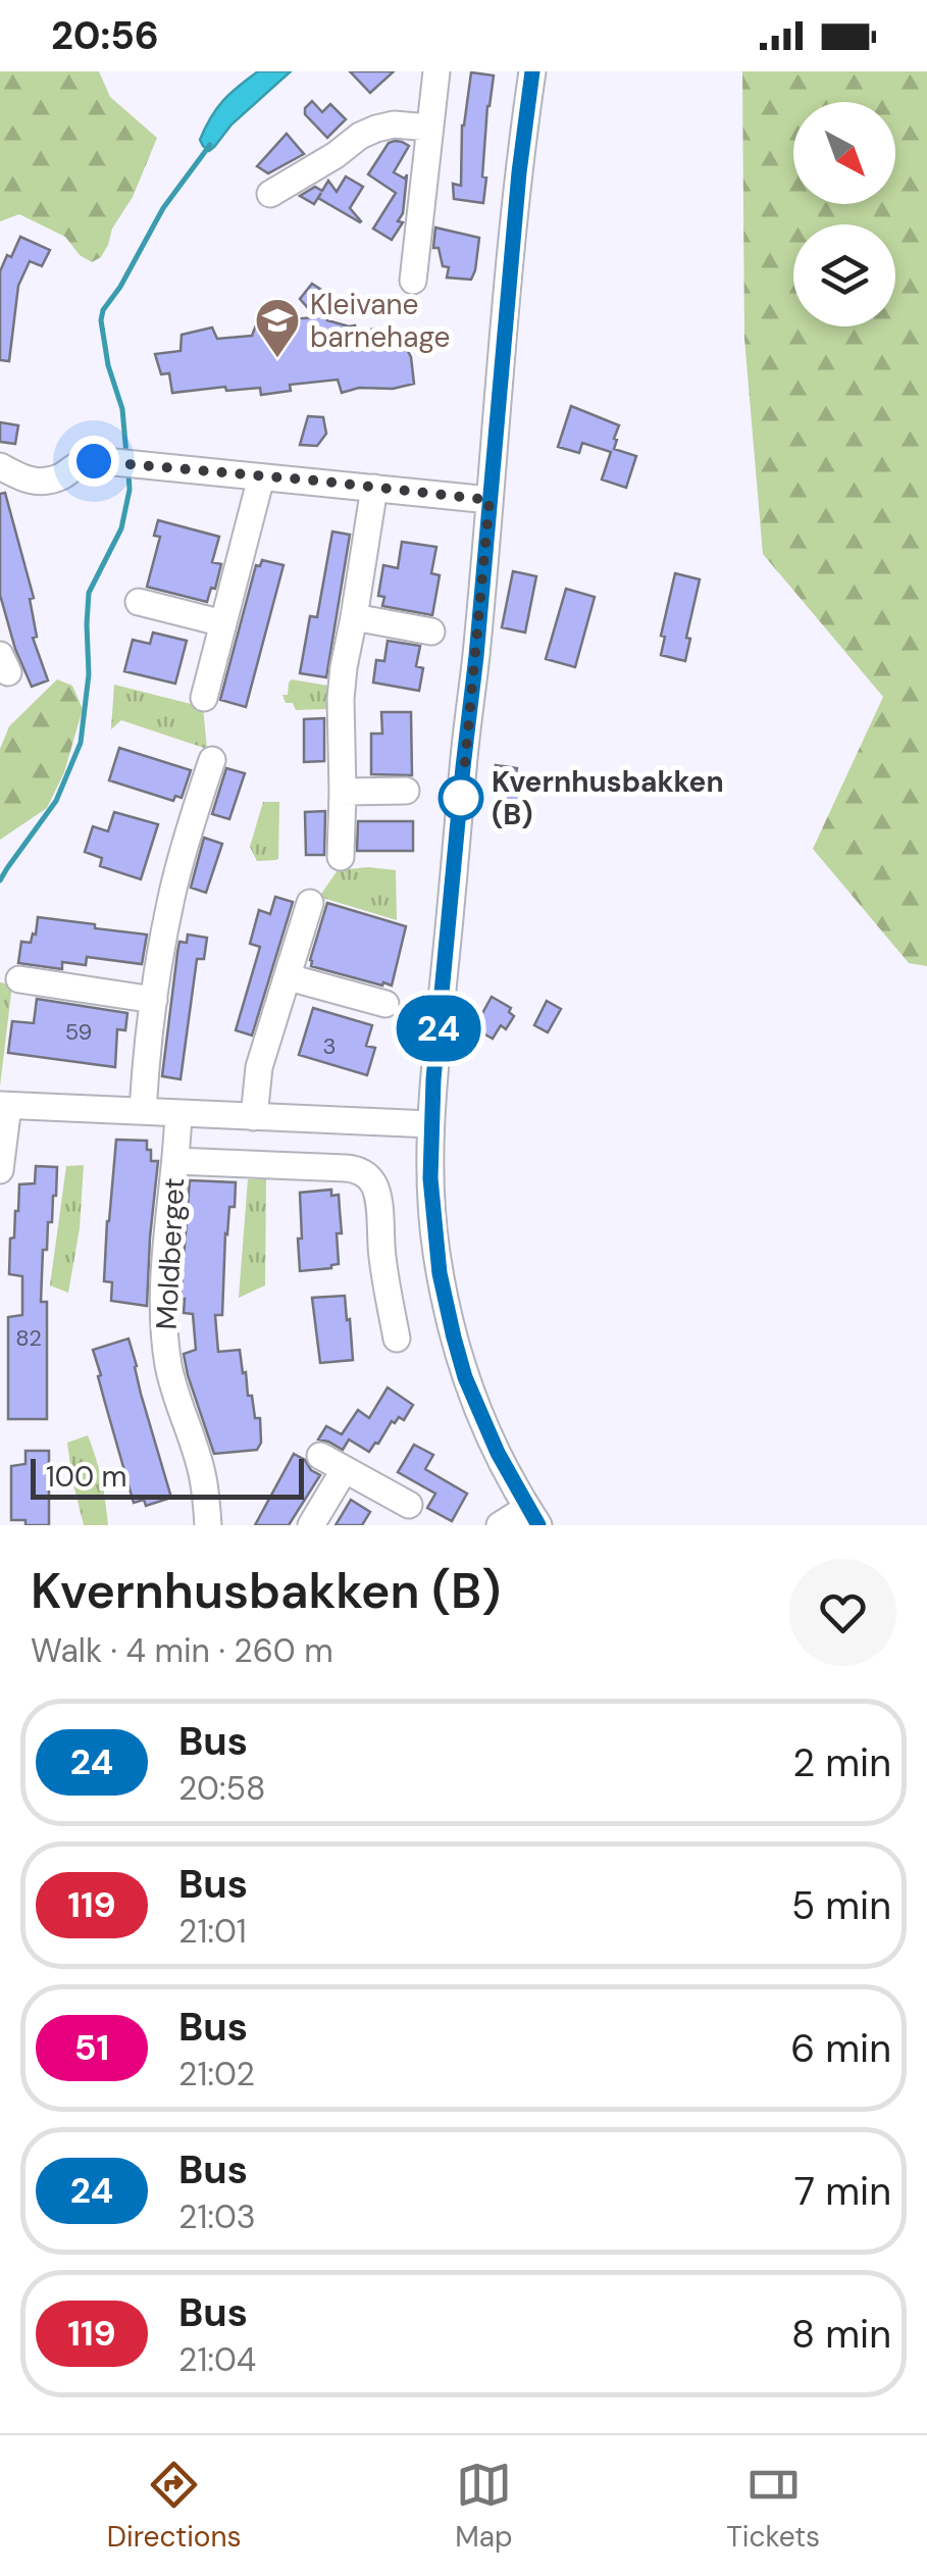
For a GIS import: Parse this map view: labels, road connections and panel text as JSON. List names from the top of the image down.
{
  "streets": {
    "street": ["Moldberget"]
  },
  "places": {
    "school or university": ["Kleivane barnehage"],
    "other": ["Kvernhusbakken (B)"]
  },
  "lines": ["bus line 24"],
  "house_numbers": ["59", "3", "82"],
  "scale_bar": "100 m",
  "north": "bottom right",
  "page": {
    "status": "20:56",
    "on_map": "24",
    "scale": "100 m",
    "heading": ["Kvernhusbakken (B)", "Walk · 4 min · 260 m"],
    "list": [
      {
        "mark": "24",
        "name": "Bus",
        "note": "20:58",
        "value": "2 min"
      },
      {
        "mark": "119",
        "name": "Bus",
        "note": "21:01",
        "value": "5 min"
      },
      {
        "mark": "51",
        "name": "Bus",
        "note": "21:02",
        "value": "6 min"
      },
      {
        "mark": "24",
        "name": "Bus",
        "note": "21:03",
        "value": "7 min"
      },
      {
        "mark": "119",
        "name": "Bus",
        "note": "21:04",
        "value": "8 min"
      }
    ],
    "tabs": ["Directions", "Map", "Tickets"]
  }
}
